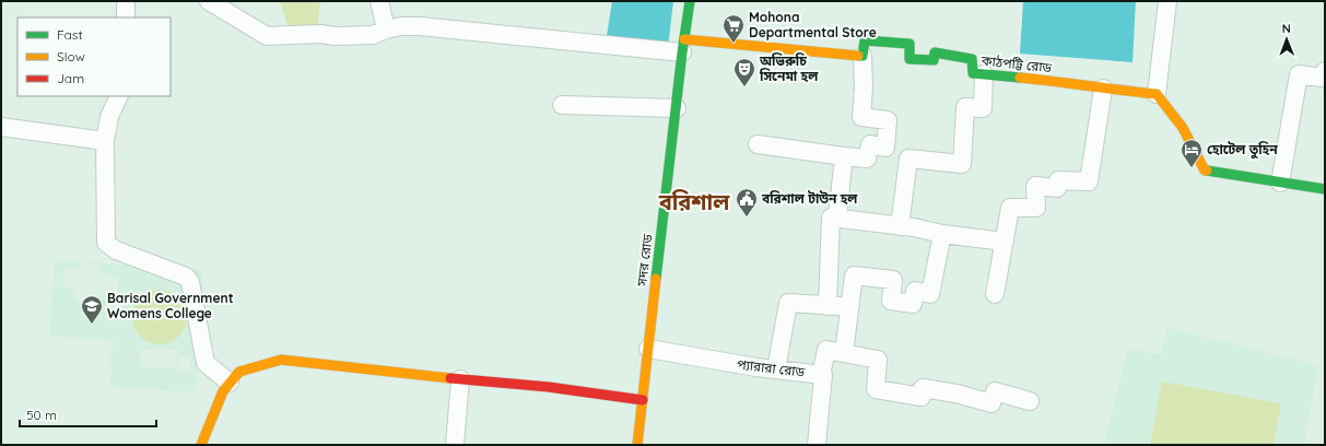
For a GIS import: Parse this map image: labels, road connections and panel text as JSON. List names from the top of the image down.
{
  "streets": {
    "street": ["কাঠপট্টি রোড", "সদর রোড", "প্যারারা রোড"]
  },
  "crossings": [
    ["সদর রোড", "প্যারারা রোড"]
  ],
  "districts": ["বরিশাল"],
  "places": {
    "supermarket": ["Mohona Departmental Store"],
    "theatre": ["অভিরুচি সিনেমা হল"],
    "hotel": ["হোটেল তুহিন"],
    "public building": ["বরিশাল টাউন হল"],
    "school or university": ["Barisal Government Womens College"]
  },
  "legend": ["Fast", "Slow", "Jam"],
  "scale_bar": "50 m",
  "north": "top"
}
